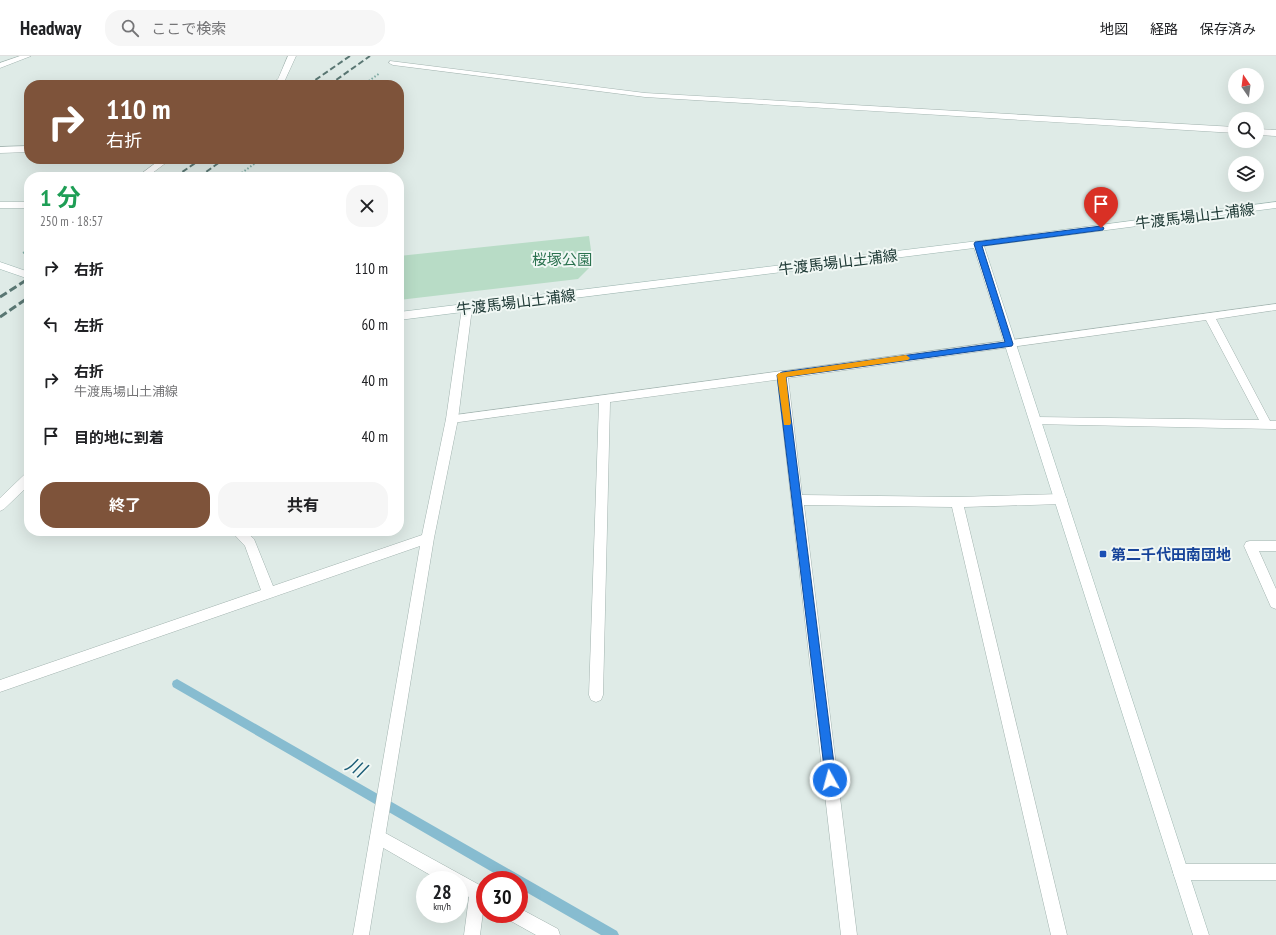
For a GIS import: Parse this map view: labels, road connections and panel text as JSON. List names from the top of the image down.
{
  "streets": {
    "street": ["牛渡馬場山土浦線"]
  },
  "water": ["川"],
  "parks": ["桜塚公園"],
  "places": {
    "transit": ["第二千代田南団地"]
  },
  "north": "top",
  "page": {
    "header": "Headway",
    "search": "ここで検索",
    "nav": ["地図", "経路", "保存済み"],
    "turn": ["110 m", "右折"],
    "heading": ["1 分", "250 m · 18:57"],
    "list": [
      {
        "name": "右折",
        "value": "110 m"
      },
      {
        "name": "左折",
        "value": "60 m"
      },
      {
        "name": "右折",
        "note": "牛渡馬場山土浦線",
        "value": "40 m"
      },
      {
        "name": "目的地に到着",
        "value": "40 m"
      }
    ],
    "buttons": ["終了", "共有"],
    "speed": "28 km/h",
    "limit": "30"
  }
}
